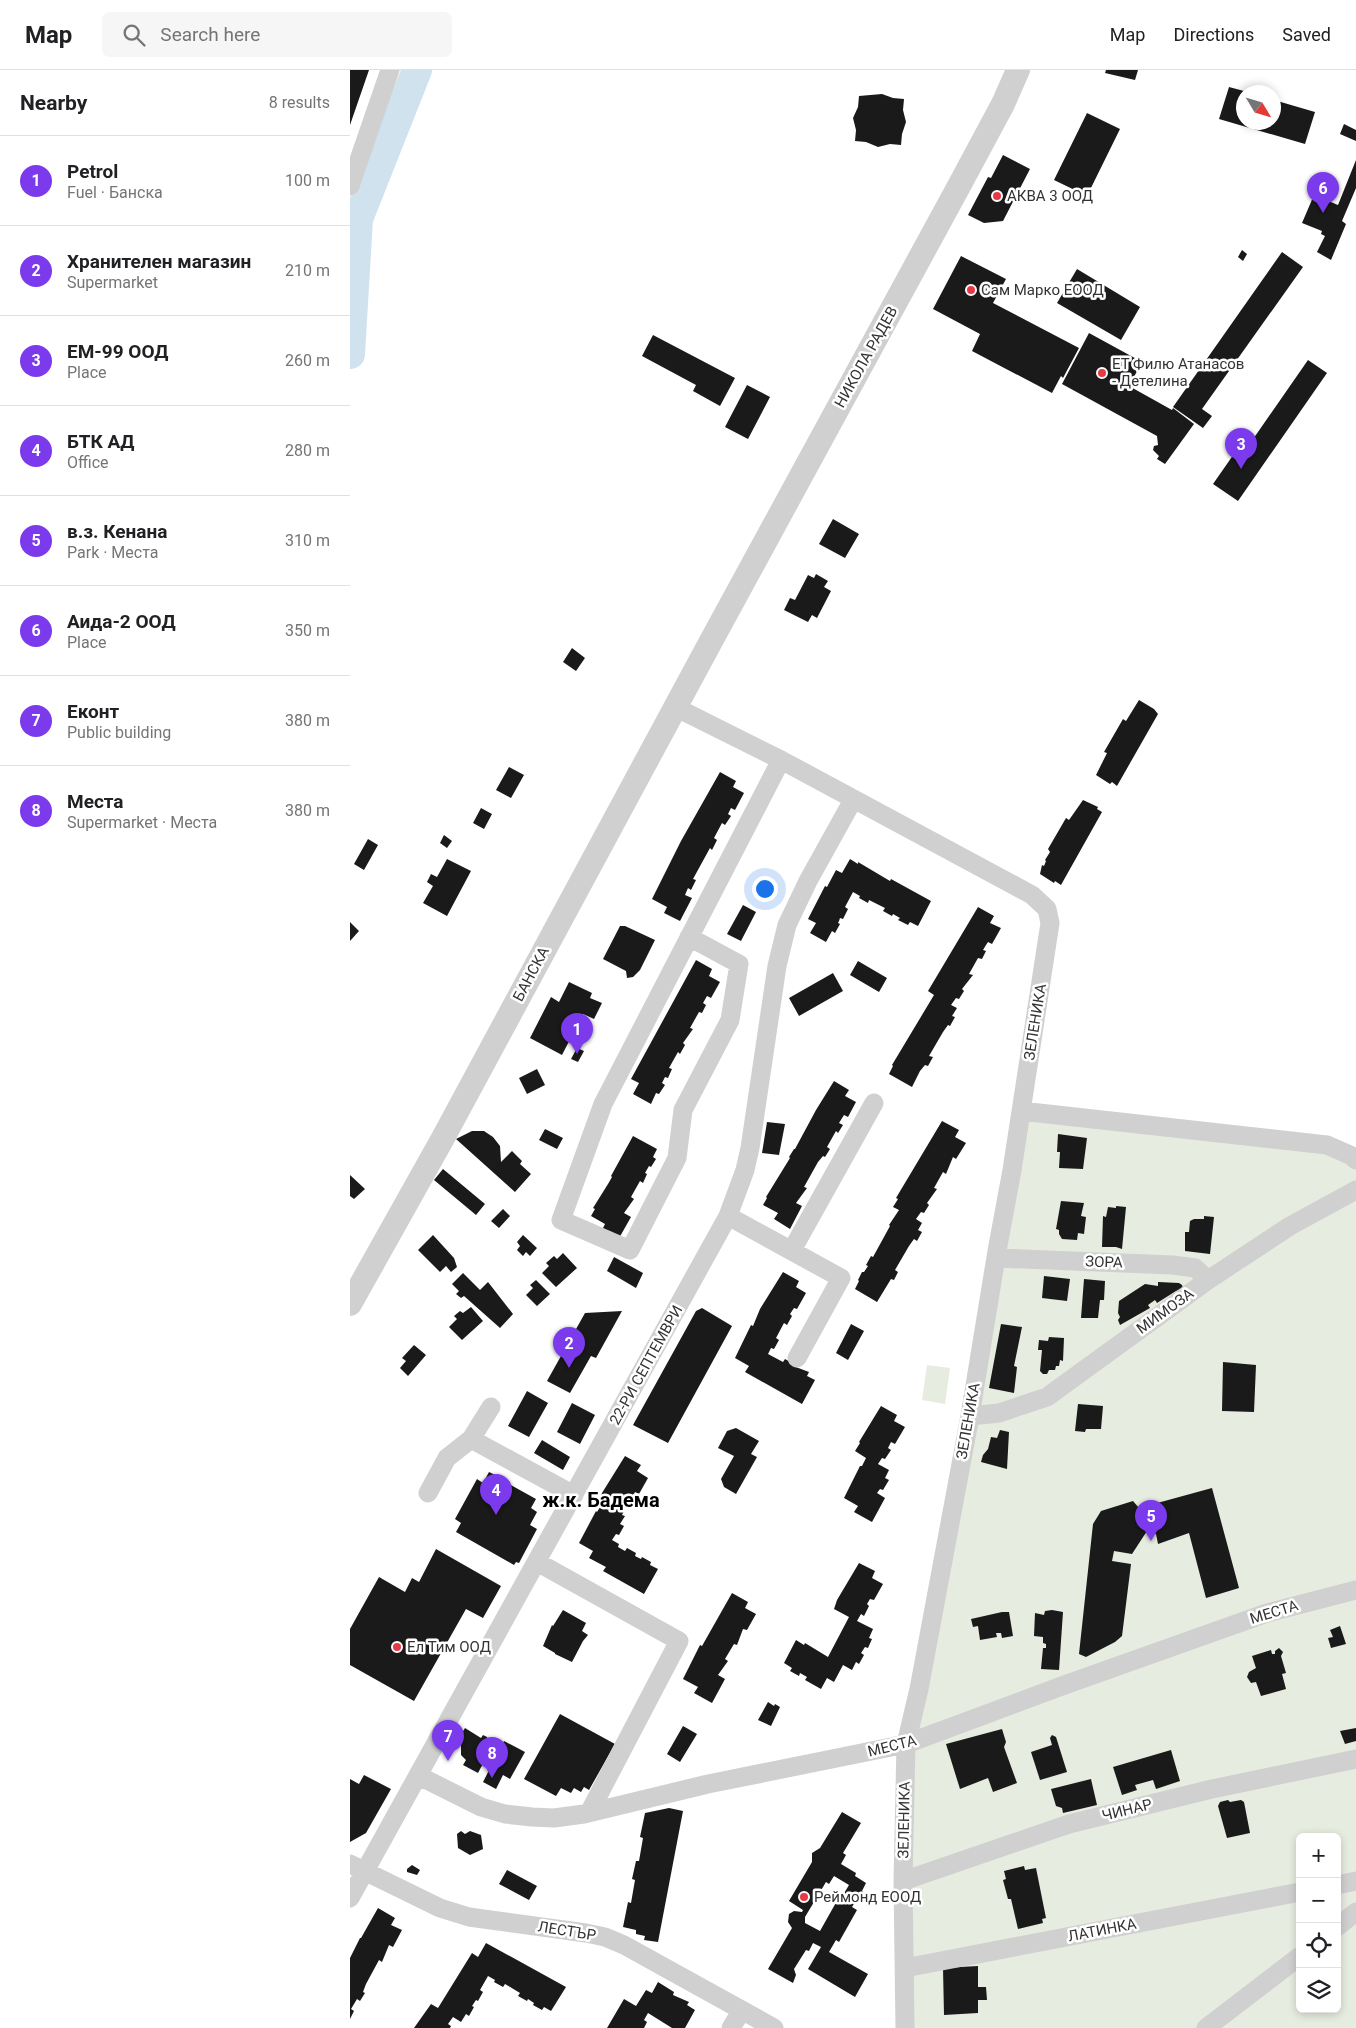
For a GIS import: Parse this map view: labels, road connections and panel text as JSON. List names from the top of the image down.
{
  "streets": {
    "street": [
      "НИКОЛА РАДЕВ",
      "БАНСКА",
      "ЗЕЛЕНИКА",
      "ЗОРА",
      "МИМОЗА",
      "22-РИ СЕПТЕМВРИ",
      "МЕСТА",
      "ЧИНАР",
      "ЛАТИНКА",
      "ЛЕСТЪР"
    ]
  },
  "crossings": [
    ["НИКОЛА РАДЕВ", "БАНСКА"],
    ["БАНСКА", "ЗЕЛЕНИКА"],
    ["ЗЕЛЕНИКА", "ЗОРА"],
    ["ЗЕЛЕНИКА", "МИМОЗА"],
    ["ЗЕЛЕНИКА", "22-РИ СЕПТЕМВРИ"],
    ["ЗЕЛЕНИКА", "МЕСТА"],
    ["ЗЕЛЕНИКА", "ЧИНАР"],
    ["ЗЕЛЕНИКА", "ЛАТИНКА"],
    ["ЗОРА", "МИМОЗА"],
    ["22-РИ СЕПТЕМВРИ", "МЕСТА"],
    ["22-РИ СЕПТЕМВРИ", "ЛЕСТЪР"]
  ],
  "districts": ["ж.к. Бадема"],
  "places": [
    "АКВА 3 ООД",
    "Сам Марко ЕООД",
    "ЕТ Филю Атанасов - Детелина",
    "Ел Тим ООД",
    "Реймонд ЕООД"
  ],
  "north": "bottom right",
  "page": {
    "header": "Map",
    "search": "Search here",
    "nav": ["Map", "Directions", "Saved"],
    "heading": ["Nearby", "8 results"],
    "list": [
      {
        "mark": "1",
        "name": "Petrol",
        "note": "Fuel · Банска",
        "value": "100 m"
      },
      {
        "mark": "2",
        "name": "Хранителен магазин",
        "note": "Supermarket",
        "value": "210 m"
      },
      {
        "mark": "3",
        "name": "ЕМ-99 ООД",
        "note": "Place",
        "value": "260 m"
      },
      {
        "mark": "4",
        "name": "БТК АД",
        "note": "Office",
        "value": "280 m"
      },
      {
        "mark": "5",
        "name": "в.з. Кенана",
        "note": "Park · Места",
        "value": "310 m"
      },
      {
        "mark": "6",
        "name": "Аида-2 ООД",
        "note": "Place",
        "value": "350 m"
      },
      {
        "mark": "7",
        "name": "Еконт",
        "note": "Public building",
        "value": "380 m"
      },
      {
        "mark": "8",
        "name": "Места",
        "note": "Supermarket · Места",
        "value": "380 m"
      }
    ],
    "pins": [
      "6",
      "3",
      "1",
      "2",
      "4",
      "5",
      "7",
      "8"
    ],
    "map_buttons": ["+", "−"]
  }
}
